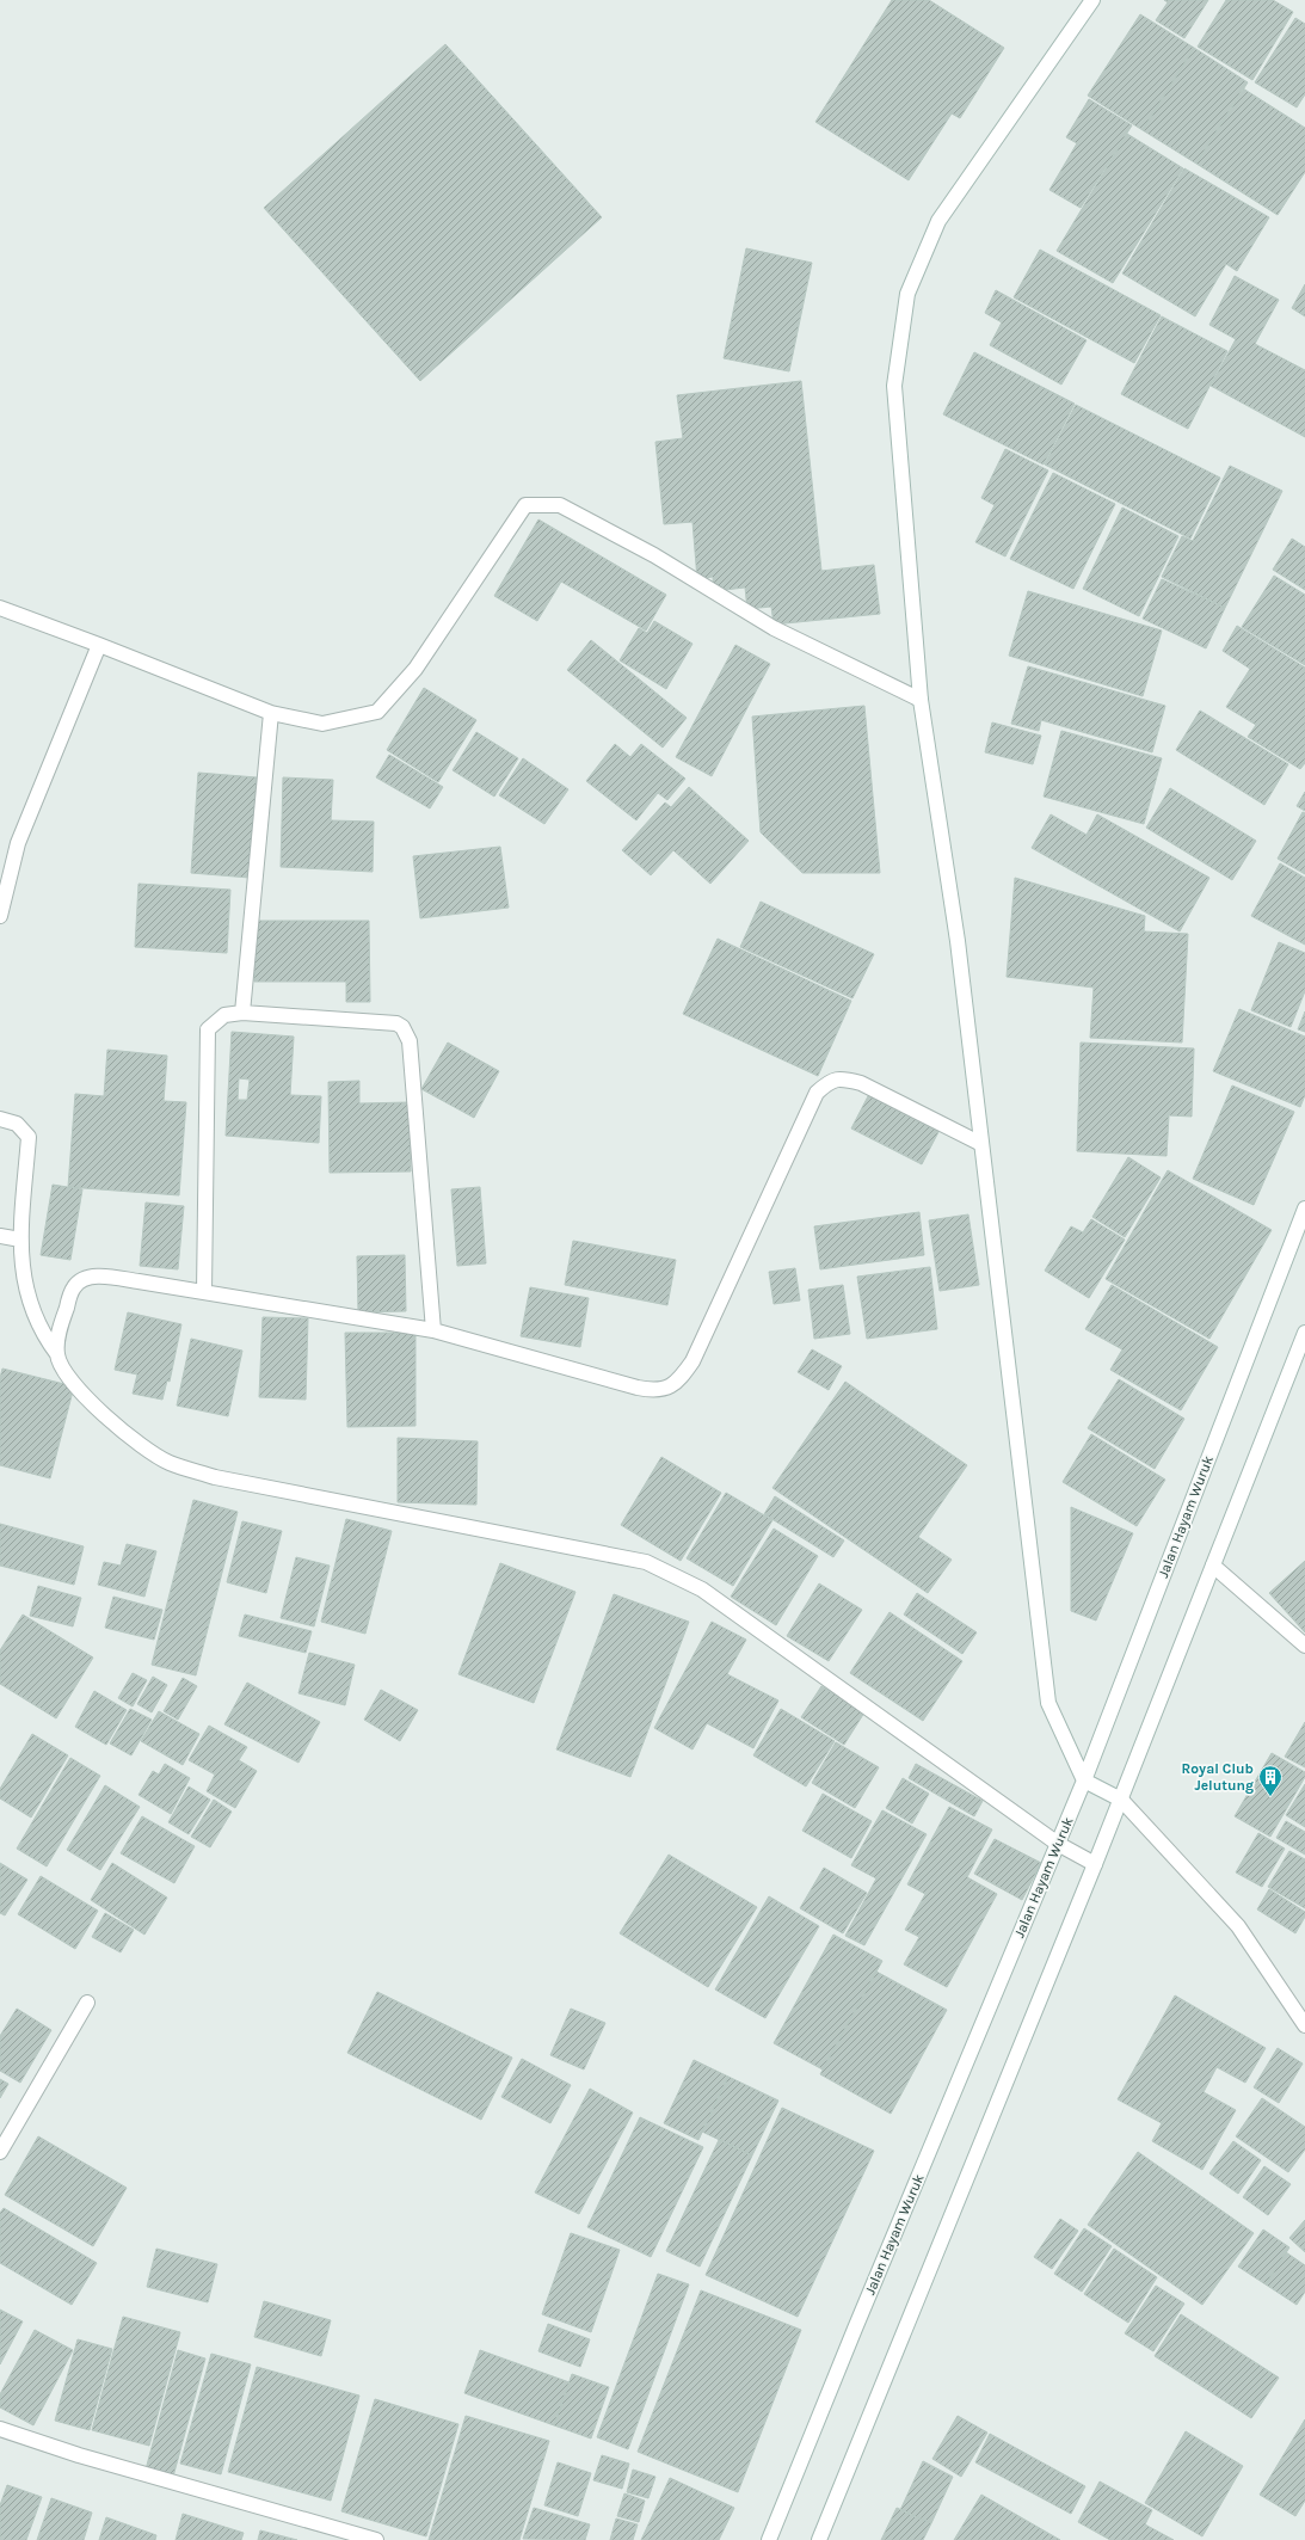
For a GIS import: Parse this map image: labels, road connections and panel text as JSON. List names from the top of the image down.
{
  "streets": {
    "street": ["Jalan Hayam Wuruk"]
  },
  "places": {
    "building": ["Royal Club Jelutung"]
  }
}
